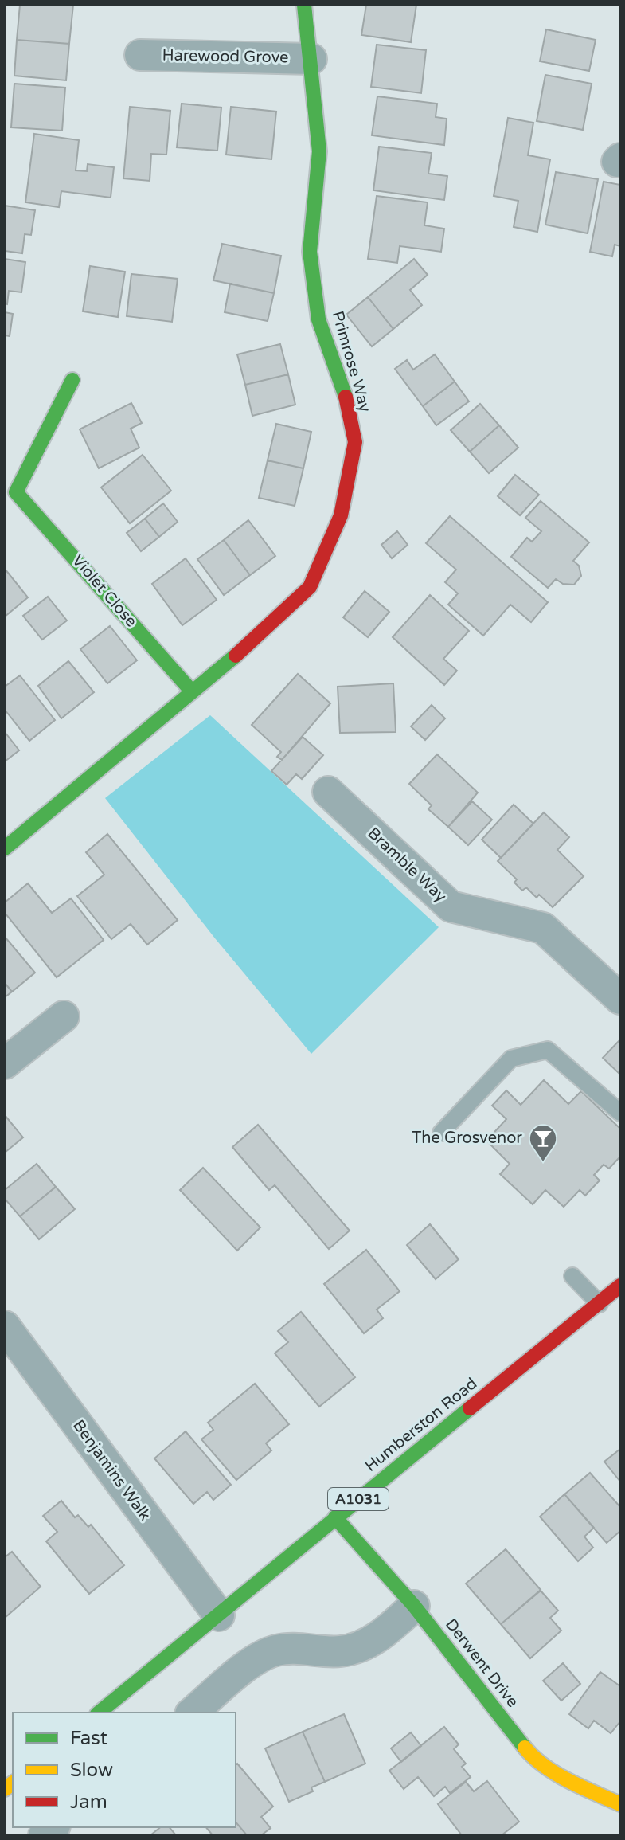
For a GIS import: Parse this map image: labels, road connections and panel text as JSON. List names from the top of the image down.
{
  "streets": {
    "street": [
      "Harewood Grove",
      "Primrose Way",
      "Violet Close",
      "Bramble Way",
      "Humberston Road",
      "Benjamins Walk",
      "A1031",
      "Derwent Drive"
    ]
  },
  "crossings": [
    ["Harewood Grove", "Primrose Way"],
    ["Primrose Way", "Violet Close"],
    ["Humberston Road", "Benjamins Walk"],
    ["Humberston Road", "Derwent Drive"]
  ],
  "places": {
    "bar": ["The Grosvenor"]
  },
  "legend": ["Fast", "Slow", "Jam"]
}
